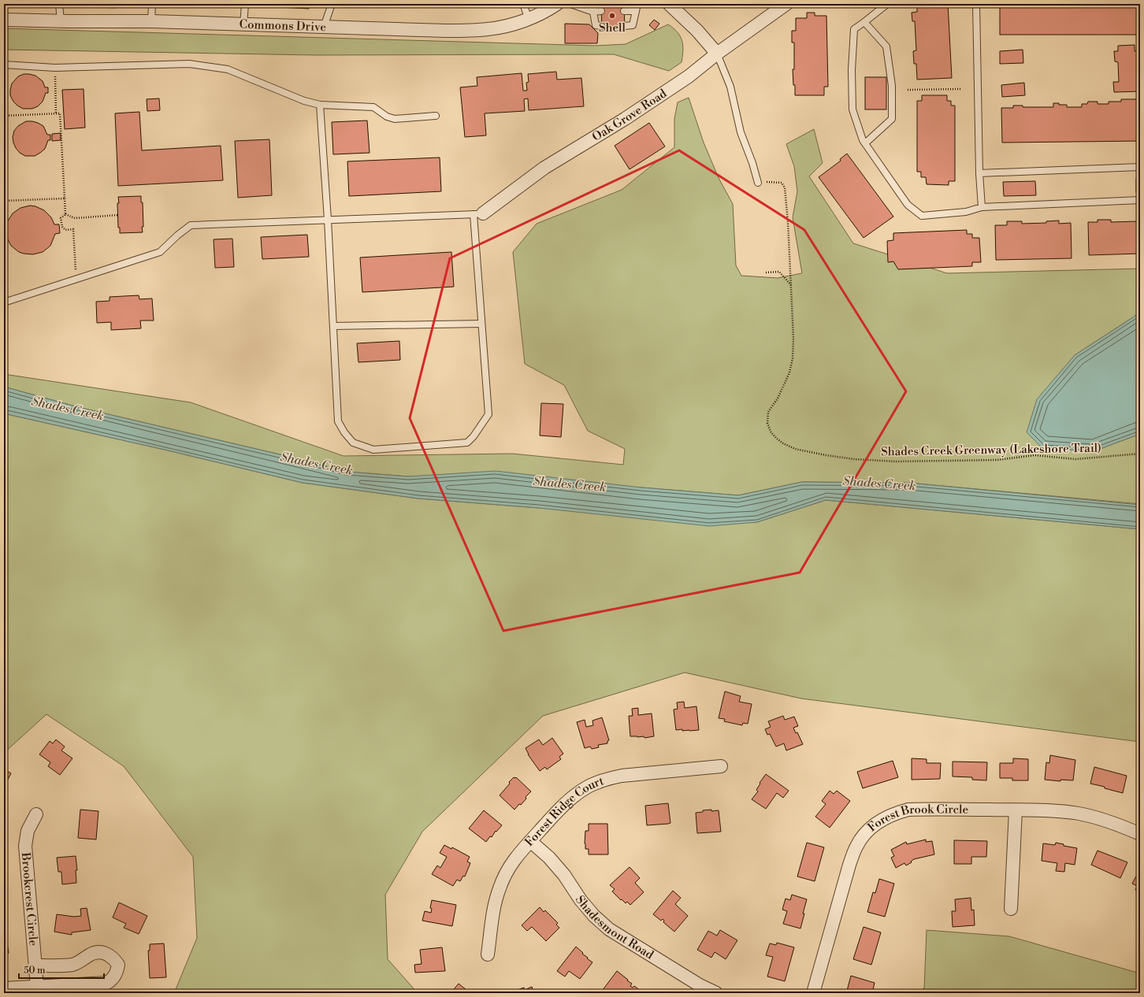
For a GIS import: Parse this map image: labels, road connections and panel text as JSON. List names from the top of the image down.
{
  "streets": {
    "street": [
      "Commons Drive",
      "Oak Grove Road",
      "Forest Ridge Court",
      "Forest Brook Circle",
      "Brookcrest Circle",
      "Shadesmont Road"
    ],
    "path": ["Shades Creek Greenway (Lakeshore Trail)"]
  },
  "crossings": [
    ["Forest Ridge Court", "Shadesmont Road"]
  ],
  "water": ["Shades Creek"],
  "places": ["Shell"],
  "scale_bar": "50 m"
}
